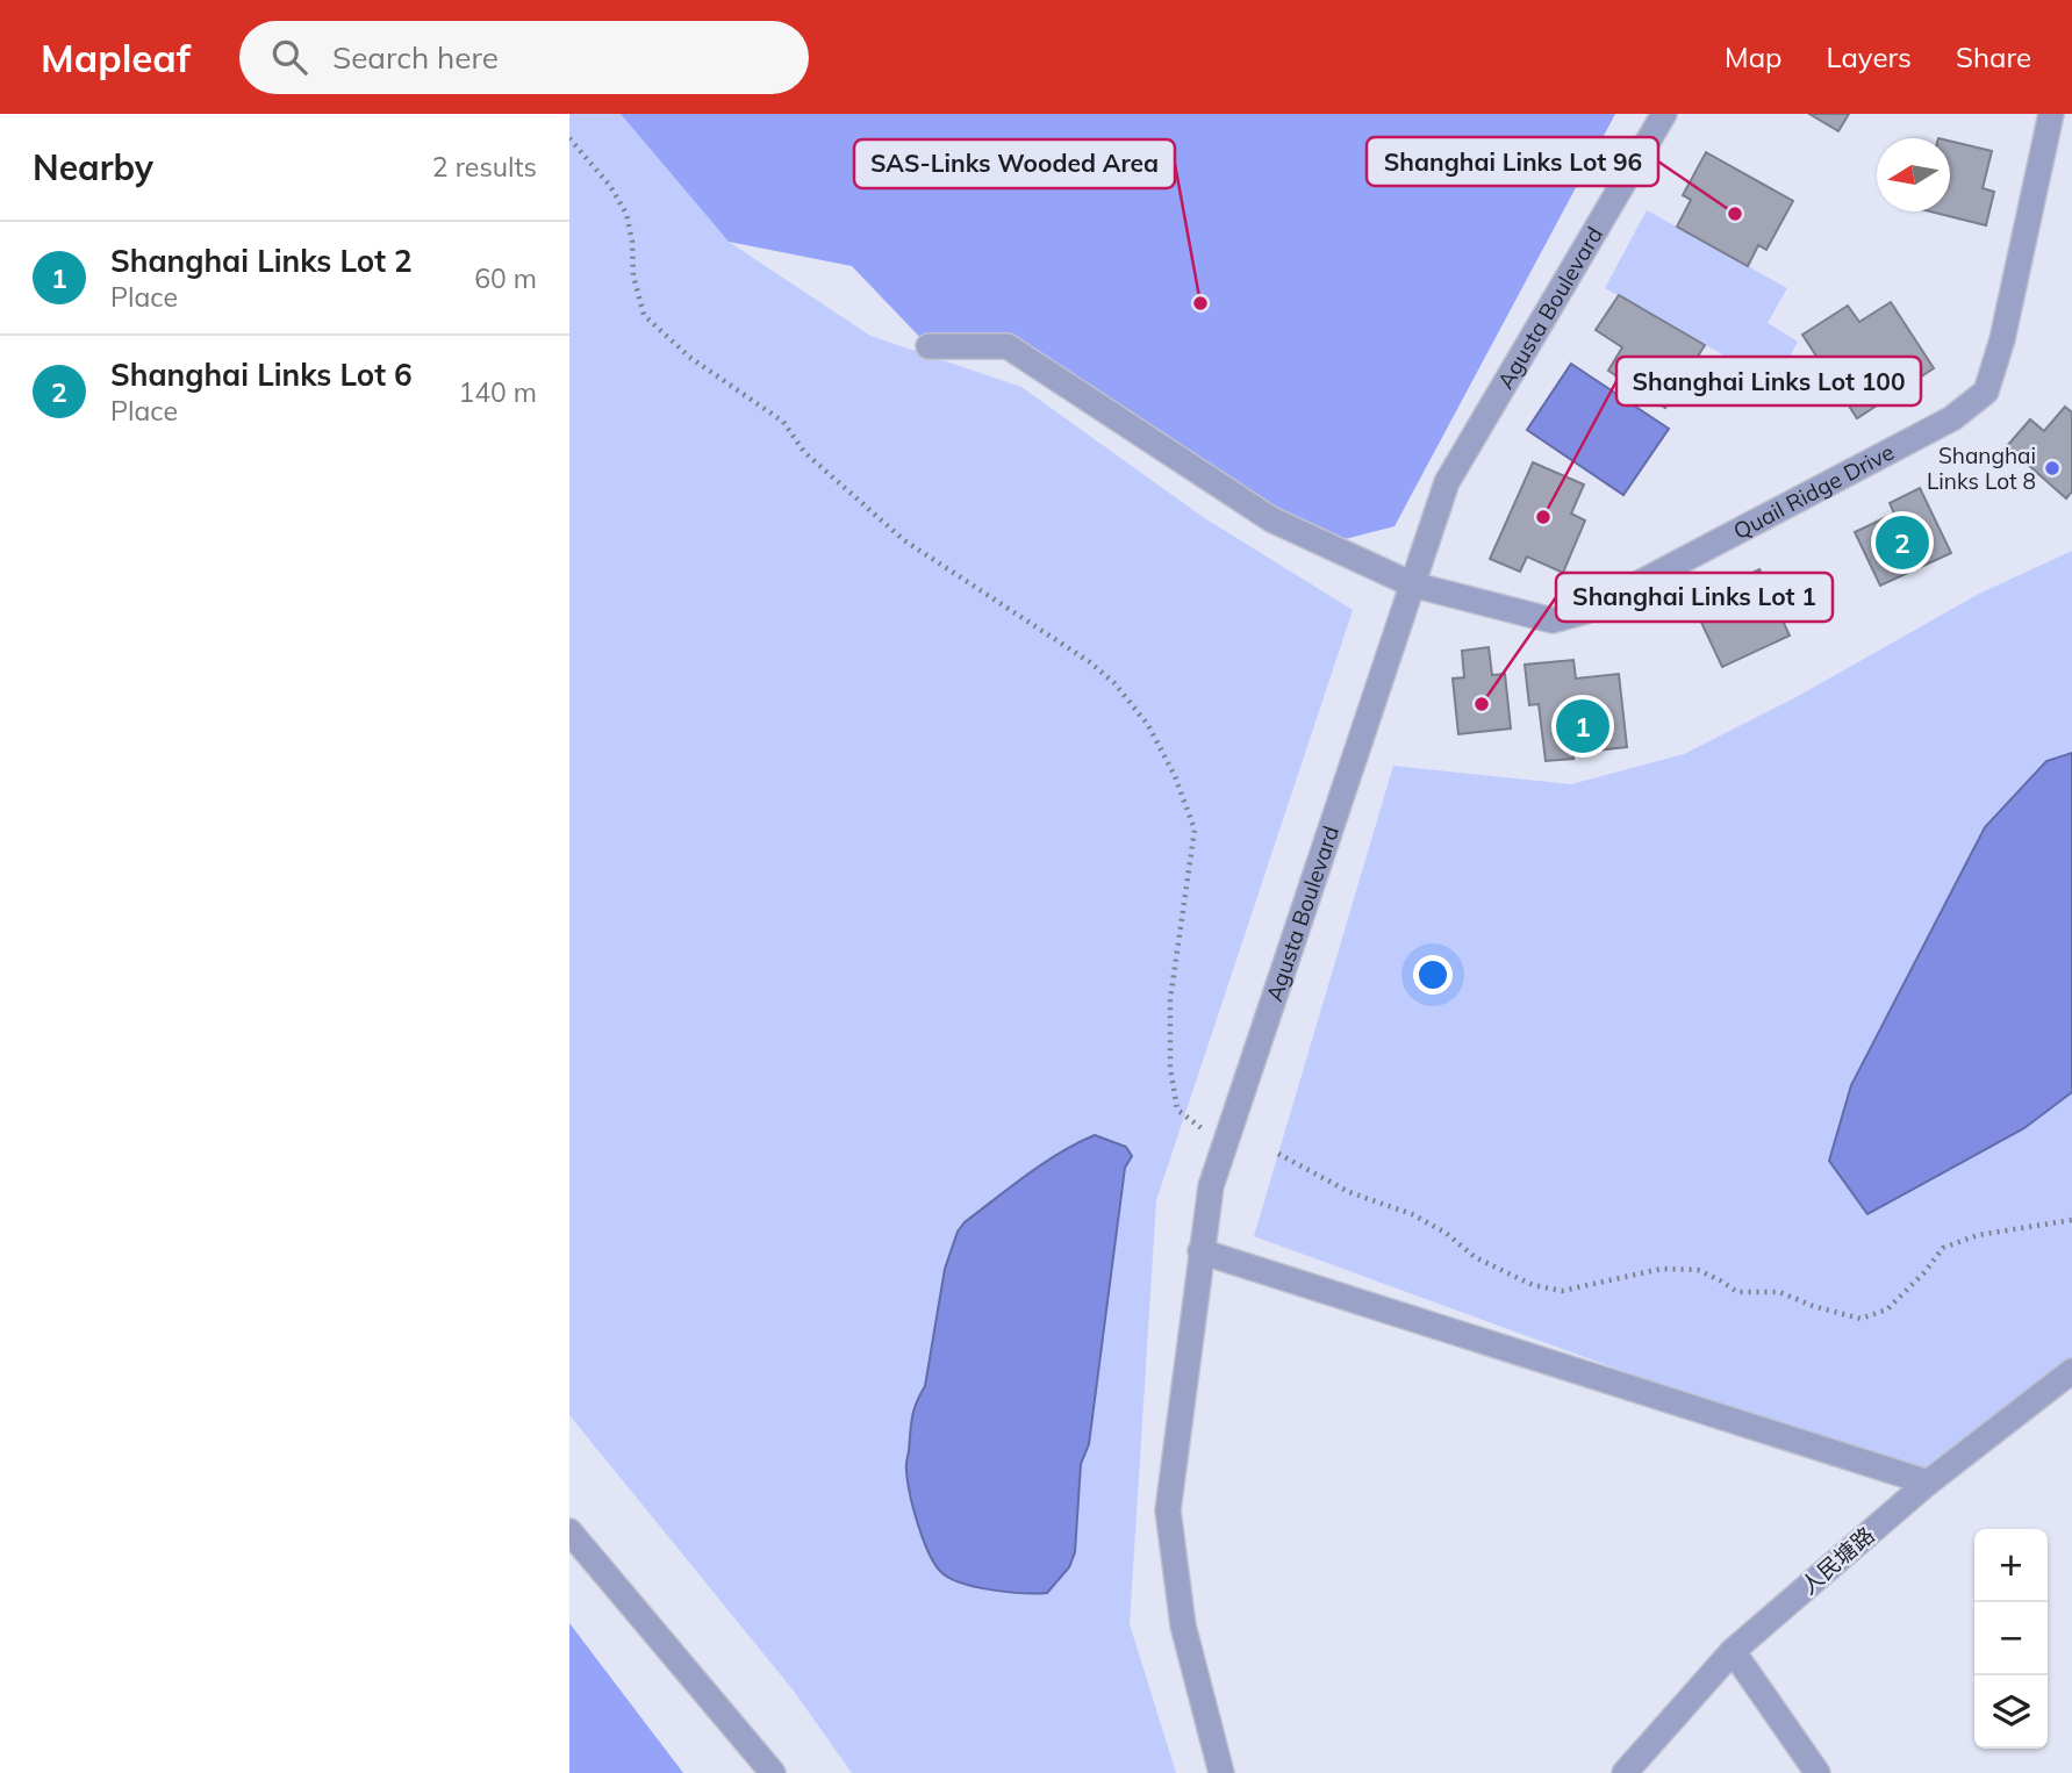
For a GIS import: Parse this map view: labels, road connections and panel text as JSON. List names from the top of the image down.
{
  "streets": {
    "street": ["Agusta Boulevard", "Quail Ridge Drive", "人民塘路"]
  },
  "crossings": [
    ["Agusta Boulevard", "Quail Ridge Drive"]
  ],
  "places": [
    "Shanghai Links Lot 96",
    "SAS-Links Wooded Area",
    "Shanghai Links Lot 8",
    "Shanghai Links Lot 100",
    "Shanghai Links Lot 1"
  ],
  "north": "left",
  "page": {
    "header": "Mapleaf",
    "search": "Search here",
    "nav": ["Map", "Layers", "Share"],
    "heading": ["Nearby", "2 results"],
    "list": [
      {
        "mark": "1",
        "name": "Shanghai Links Lot 2",
        "note": "Place",
        "value": "60 m"
      },
      {
        "mark": "2",
        "name": "Shanghai Links Lot 6",
        "note": "Place",
        "value": "140 m"
      }
    ],
    "pins": ["2", "1"],
    "map_buttons": ["+", "−"]
  }
}
